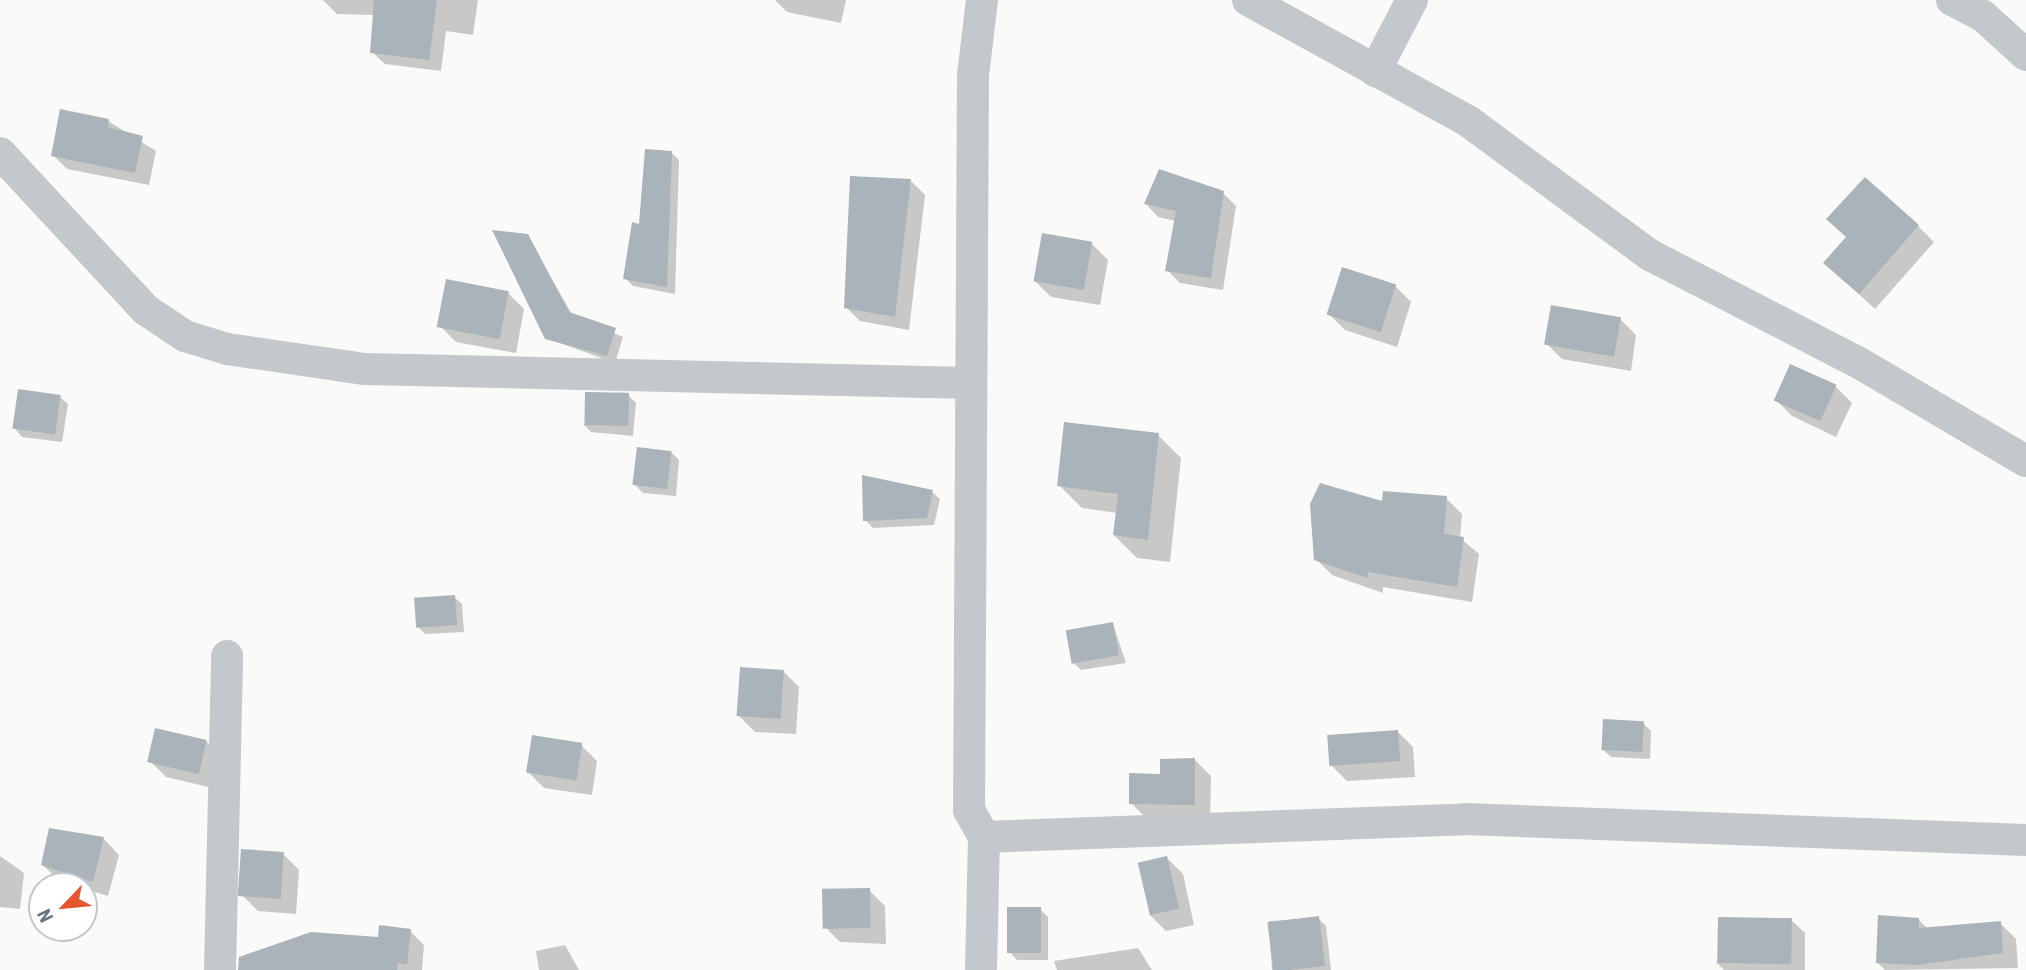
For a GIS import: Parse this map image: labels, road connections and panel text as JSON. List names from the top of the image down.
{
  "north": "bottom left"
}
